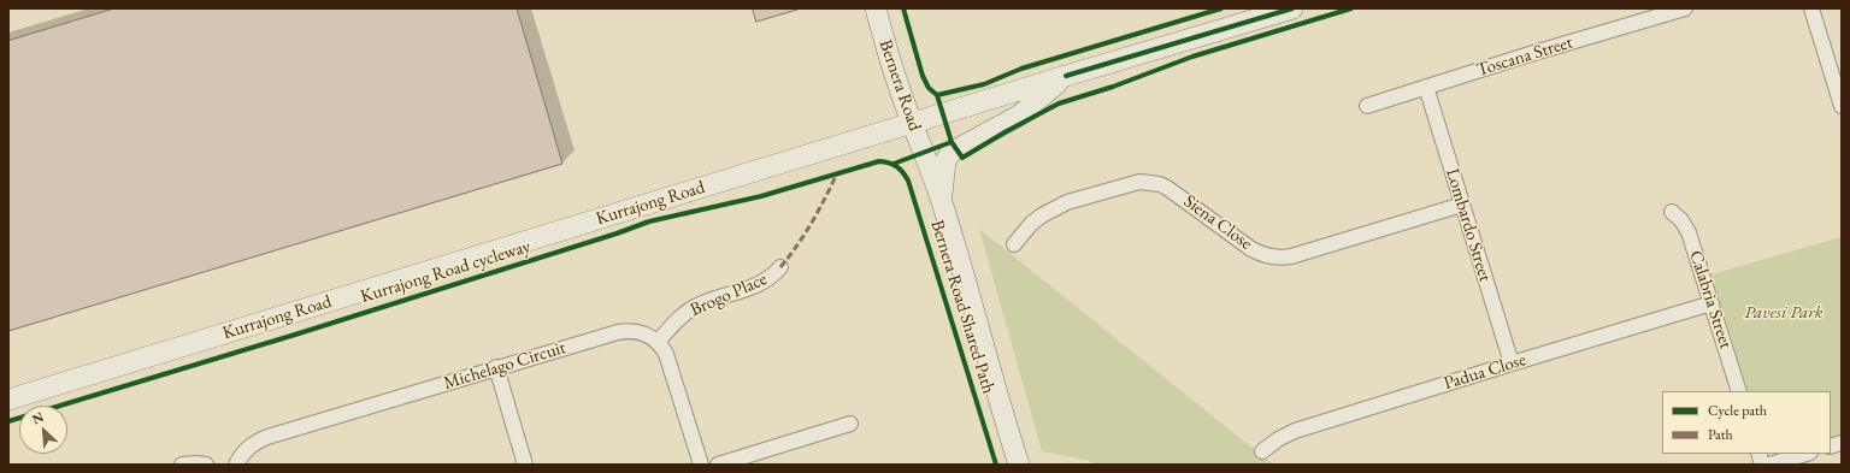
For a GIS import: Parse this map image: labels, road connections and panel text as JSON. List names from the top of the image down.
{
  "streets": {
    "main road": ["Bernera Road", "Kurrajong Road"],
    "street": [
      "Toscana Street",
      "Siena Close",
      "Lombardo Street",
      "Brogo Place",
      "Calabria Street",
      "Michelago Circuit",
      "Padua Close"
    ],
    "cycle path": ["Kurrajong Road cycleway"]
  },
  "crossings": [
    ["Toscana Street", "Lombardo Street"],
    ["Bernera Road", "Kurrajong Road"],
    ["Siena Close", "Lombardo Street"],
    ["Lombardo Street", "Padua Close"],
    ["Brogo Place", "Michelago Circuit"],
    ["Calabria Street", "Padua Close"]
  ],
  "parks": ["Pavesi Park"],
  "legend": ["Cycle path", "Path"],
  "north": "top left"
}
